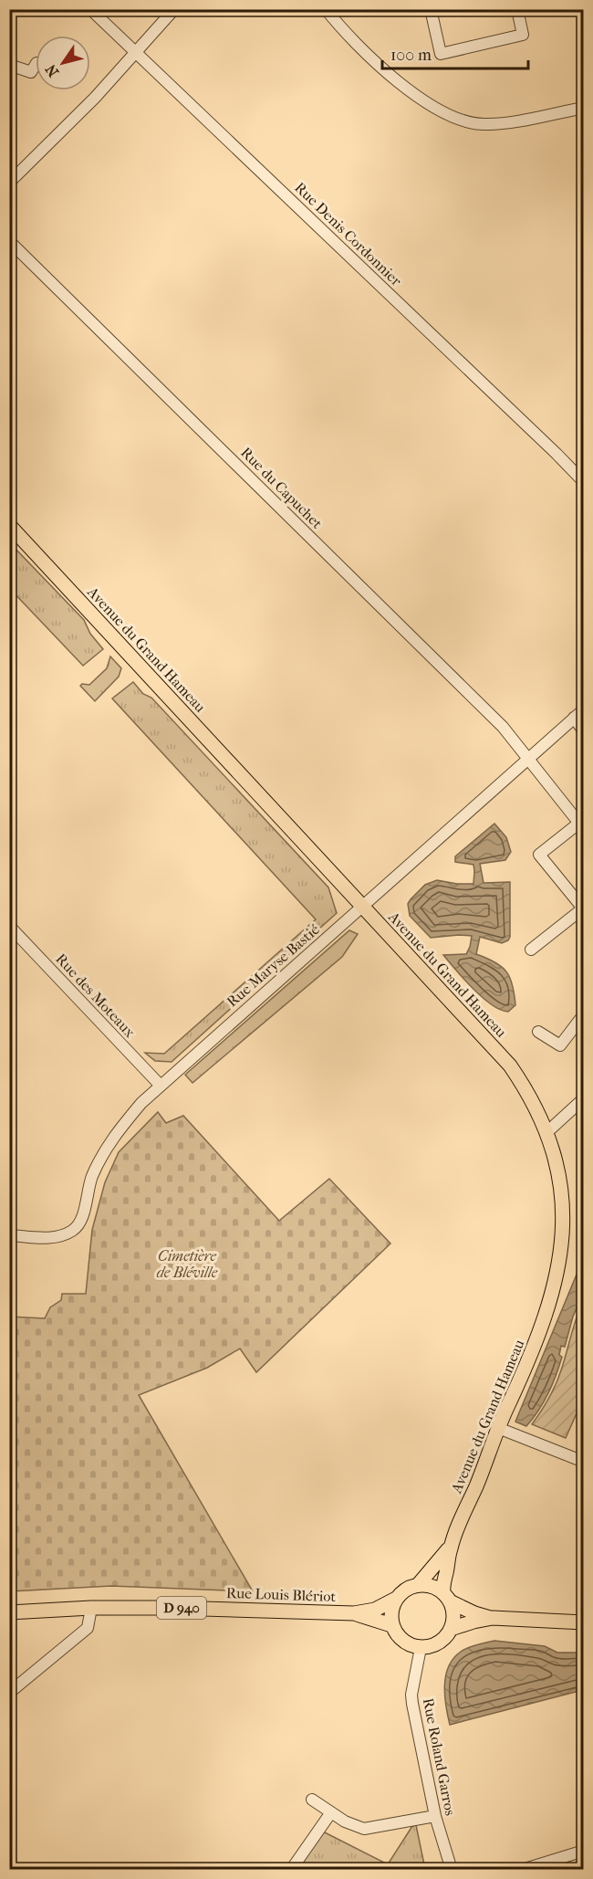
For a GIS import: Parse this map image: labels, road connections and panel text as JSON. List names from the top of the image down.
{
  "streets": {
    "main road": ["Avenue du Grand Hameau", "Rue Louis Blériot", "D 940"],
    "street": [
      "Rue Denis Cordonnier",
      "Rue du Capuchet",
      "Rue Maryse Bastié",
      "Rue des Moteaux",
      "Rue Roland Garros"
    ]
  },
  "crossings": [
    ["Rue du Capuchet", "Rue Maryse Bastié"],
    ["Avenue du Grand Hameau", "Rue Maryse Bastié"],
    ["Avenue du Grand Hameau", "Rue Louis Blériot"],
    ["Avenue du Grand Hameau", "Rue Roland Garros"],
    ["Rue Maryse Bastié", "Rue des Moteaux"],
    ["Rue Louis Blériot", "Rue Roland Garros"]
  ],
  "parks": ["Cimetière de Bléville"],
  "scale_bar": "100 m",
  "north": "bottom left"
}
